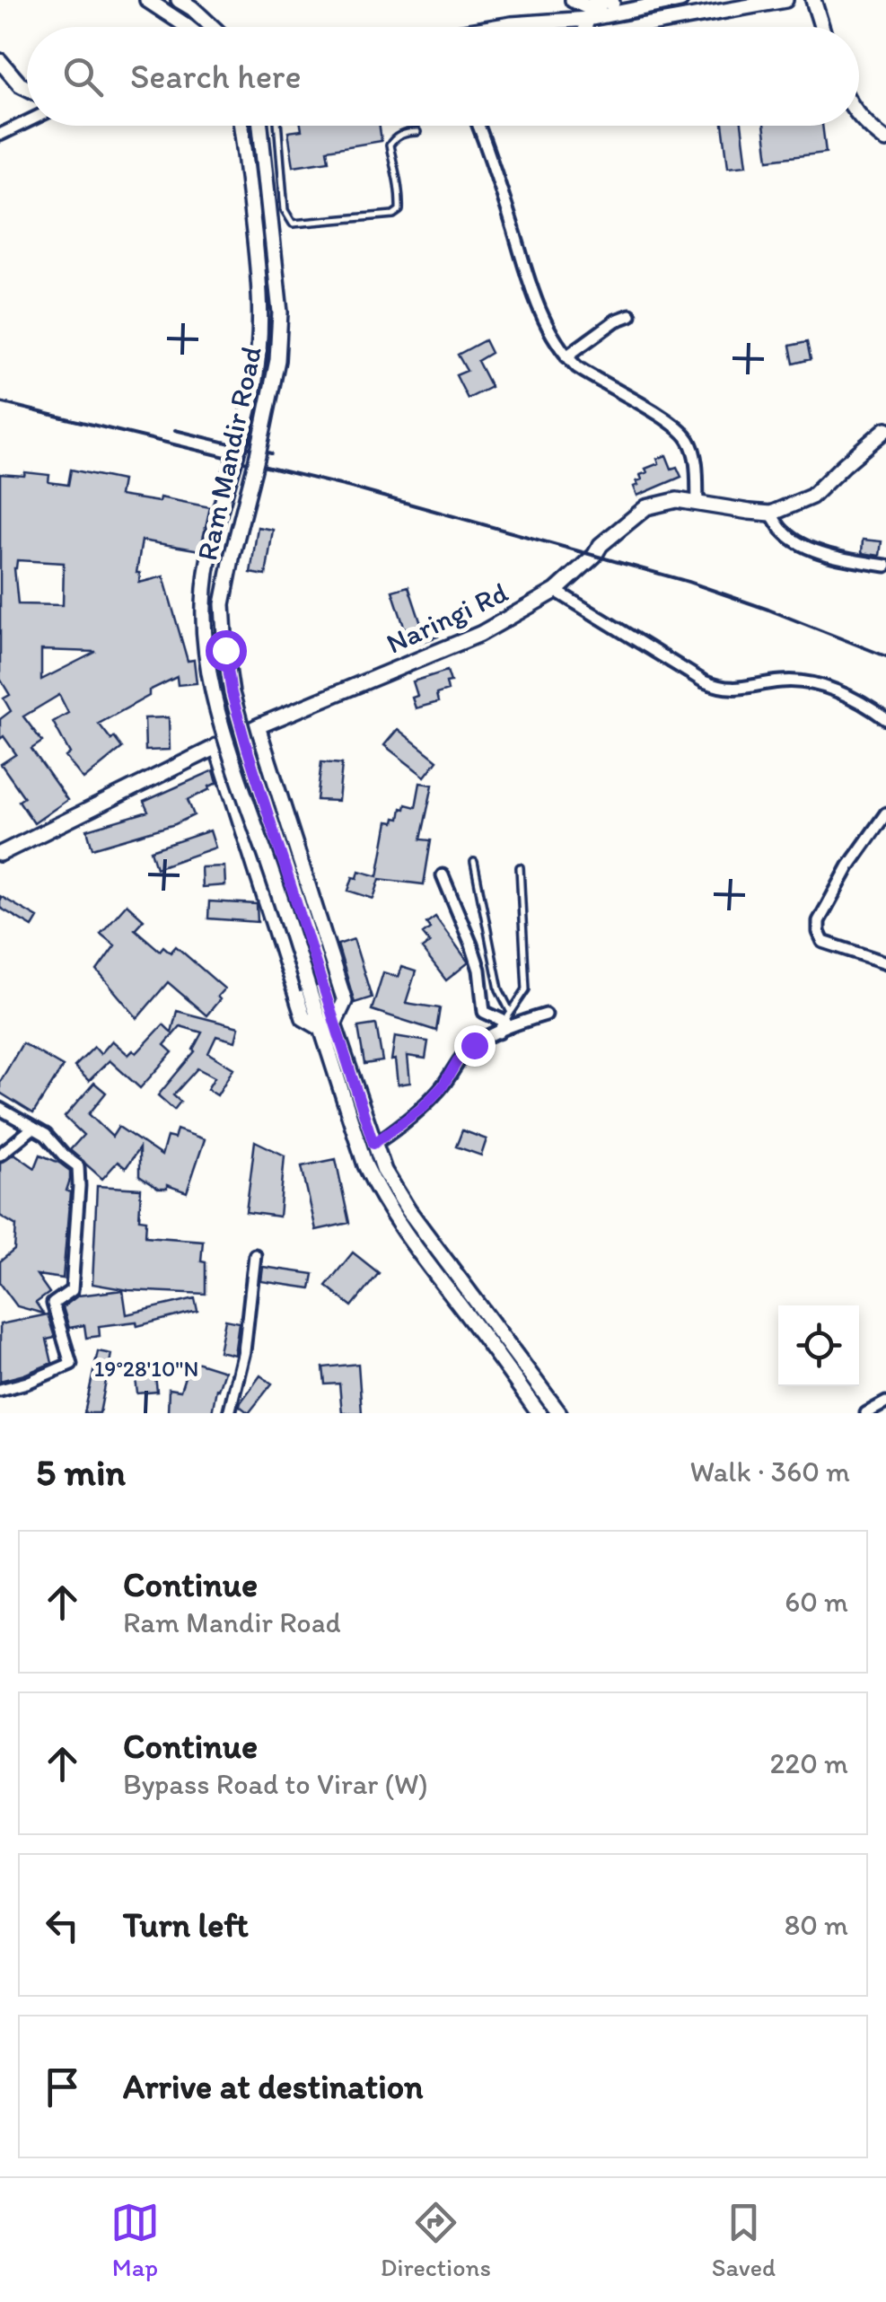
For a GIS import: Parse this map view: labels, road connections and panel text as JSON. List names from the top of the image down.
{
  "streets": {
    "main road": ["Ram Mandir Road", "Naringi Rd"]
  },
  "page": {
    "search": "Search here",
    "heading": ["5 min", "Walk · 360 m"],
    "list": [
      ["Continue", "Ram Mandir Road", "60 m"],
      ["Continue", "Bypass Road to Virar (W)", "220 m"],
      ["Turn left", "80 m"],
      "Arrive at destination"
    ],
    "nav": ["Map", "Directions", "Saved"]
  },
  "coordinates": ["19°28'10\"N"]
}
